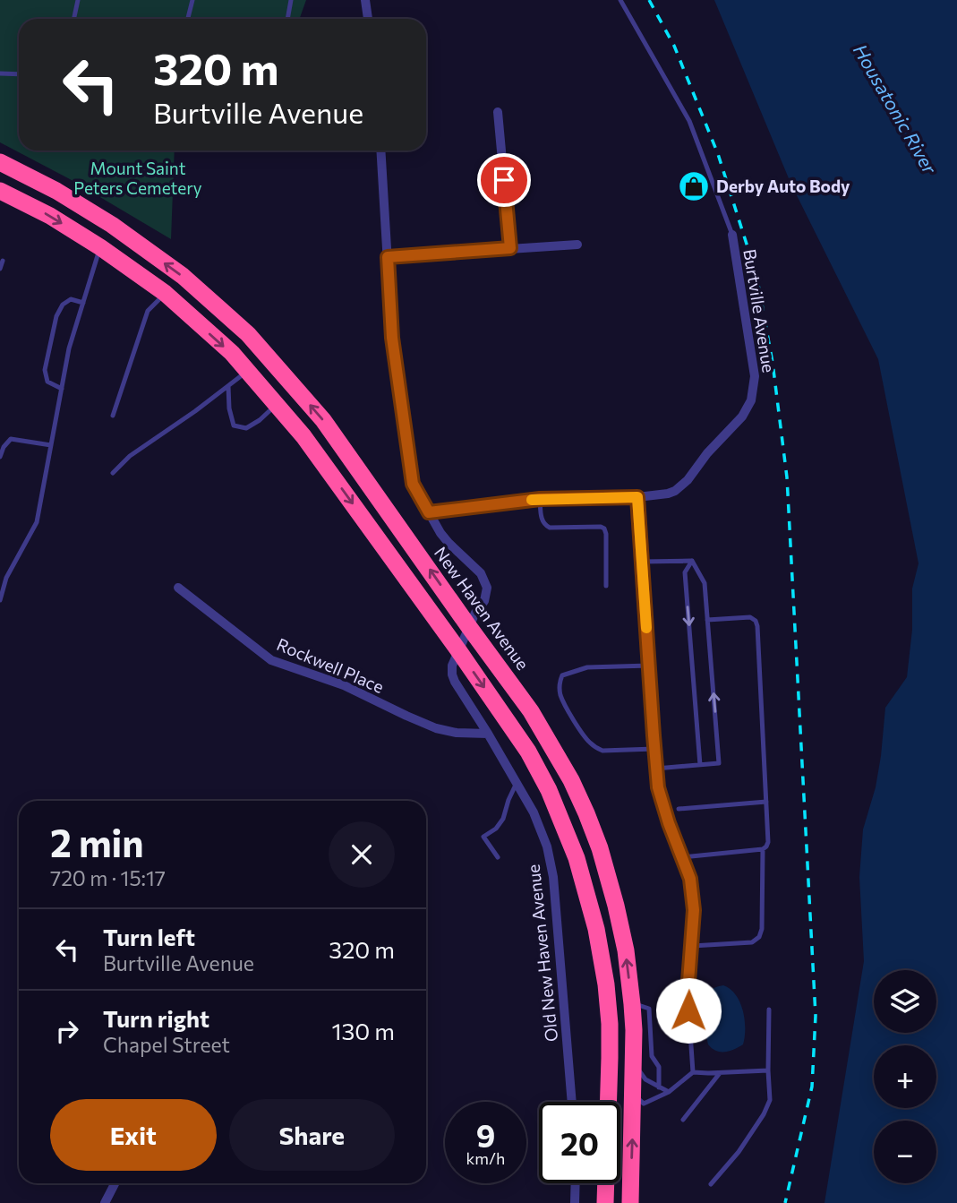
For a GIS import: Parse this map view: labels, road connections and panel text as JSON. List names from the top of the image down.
{
  "streets": {
    "highway": ["New Haven Avenue"],
    "street": ["Burtville Avenue", "Rockwell Place", "Old New Haven Avenue"]
  },
  "crossings": [
    ["Burtville Avenue", "Old New Haven Avenue"],
    ["New Haven Avenue", "Old New Haven Avenue"],
    ["Rockwell Place", "Old New Haven Avenue"]
  ],
  "water": ["Housatonic River"],
  "parks": ["Mount Saint Peters Cemetery"],
  "places": {
    "shop": ["Derby Auto Body"]
  },
  "page": {
    "turn": ["320 m", "Burtville Avenue"],
    "heading": ["2 min", "720 m · 15:17"],
    "list": [
      {
        "name": "Turn left",
        "note": "Burtville Avenue",
        "value": "320 m"
      },
      {
        "name": "Turn right",
        "note": "Chapel Street",
        "value": "130 m"
      }
    ],
    "map_buttons": ["+", "−"],
    "buttons": ["Exit", "Share"],
    "speed": "9 km/h",
    "limit": "20"
  }
}
